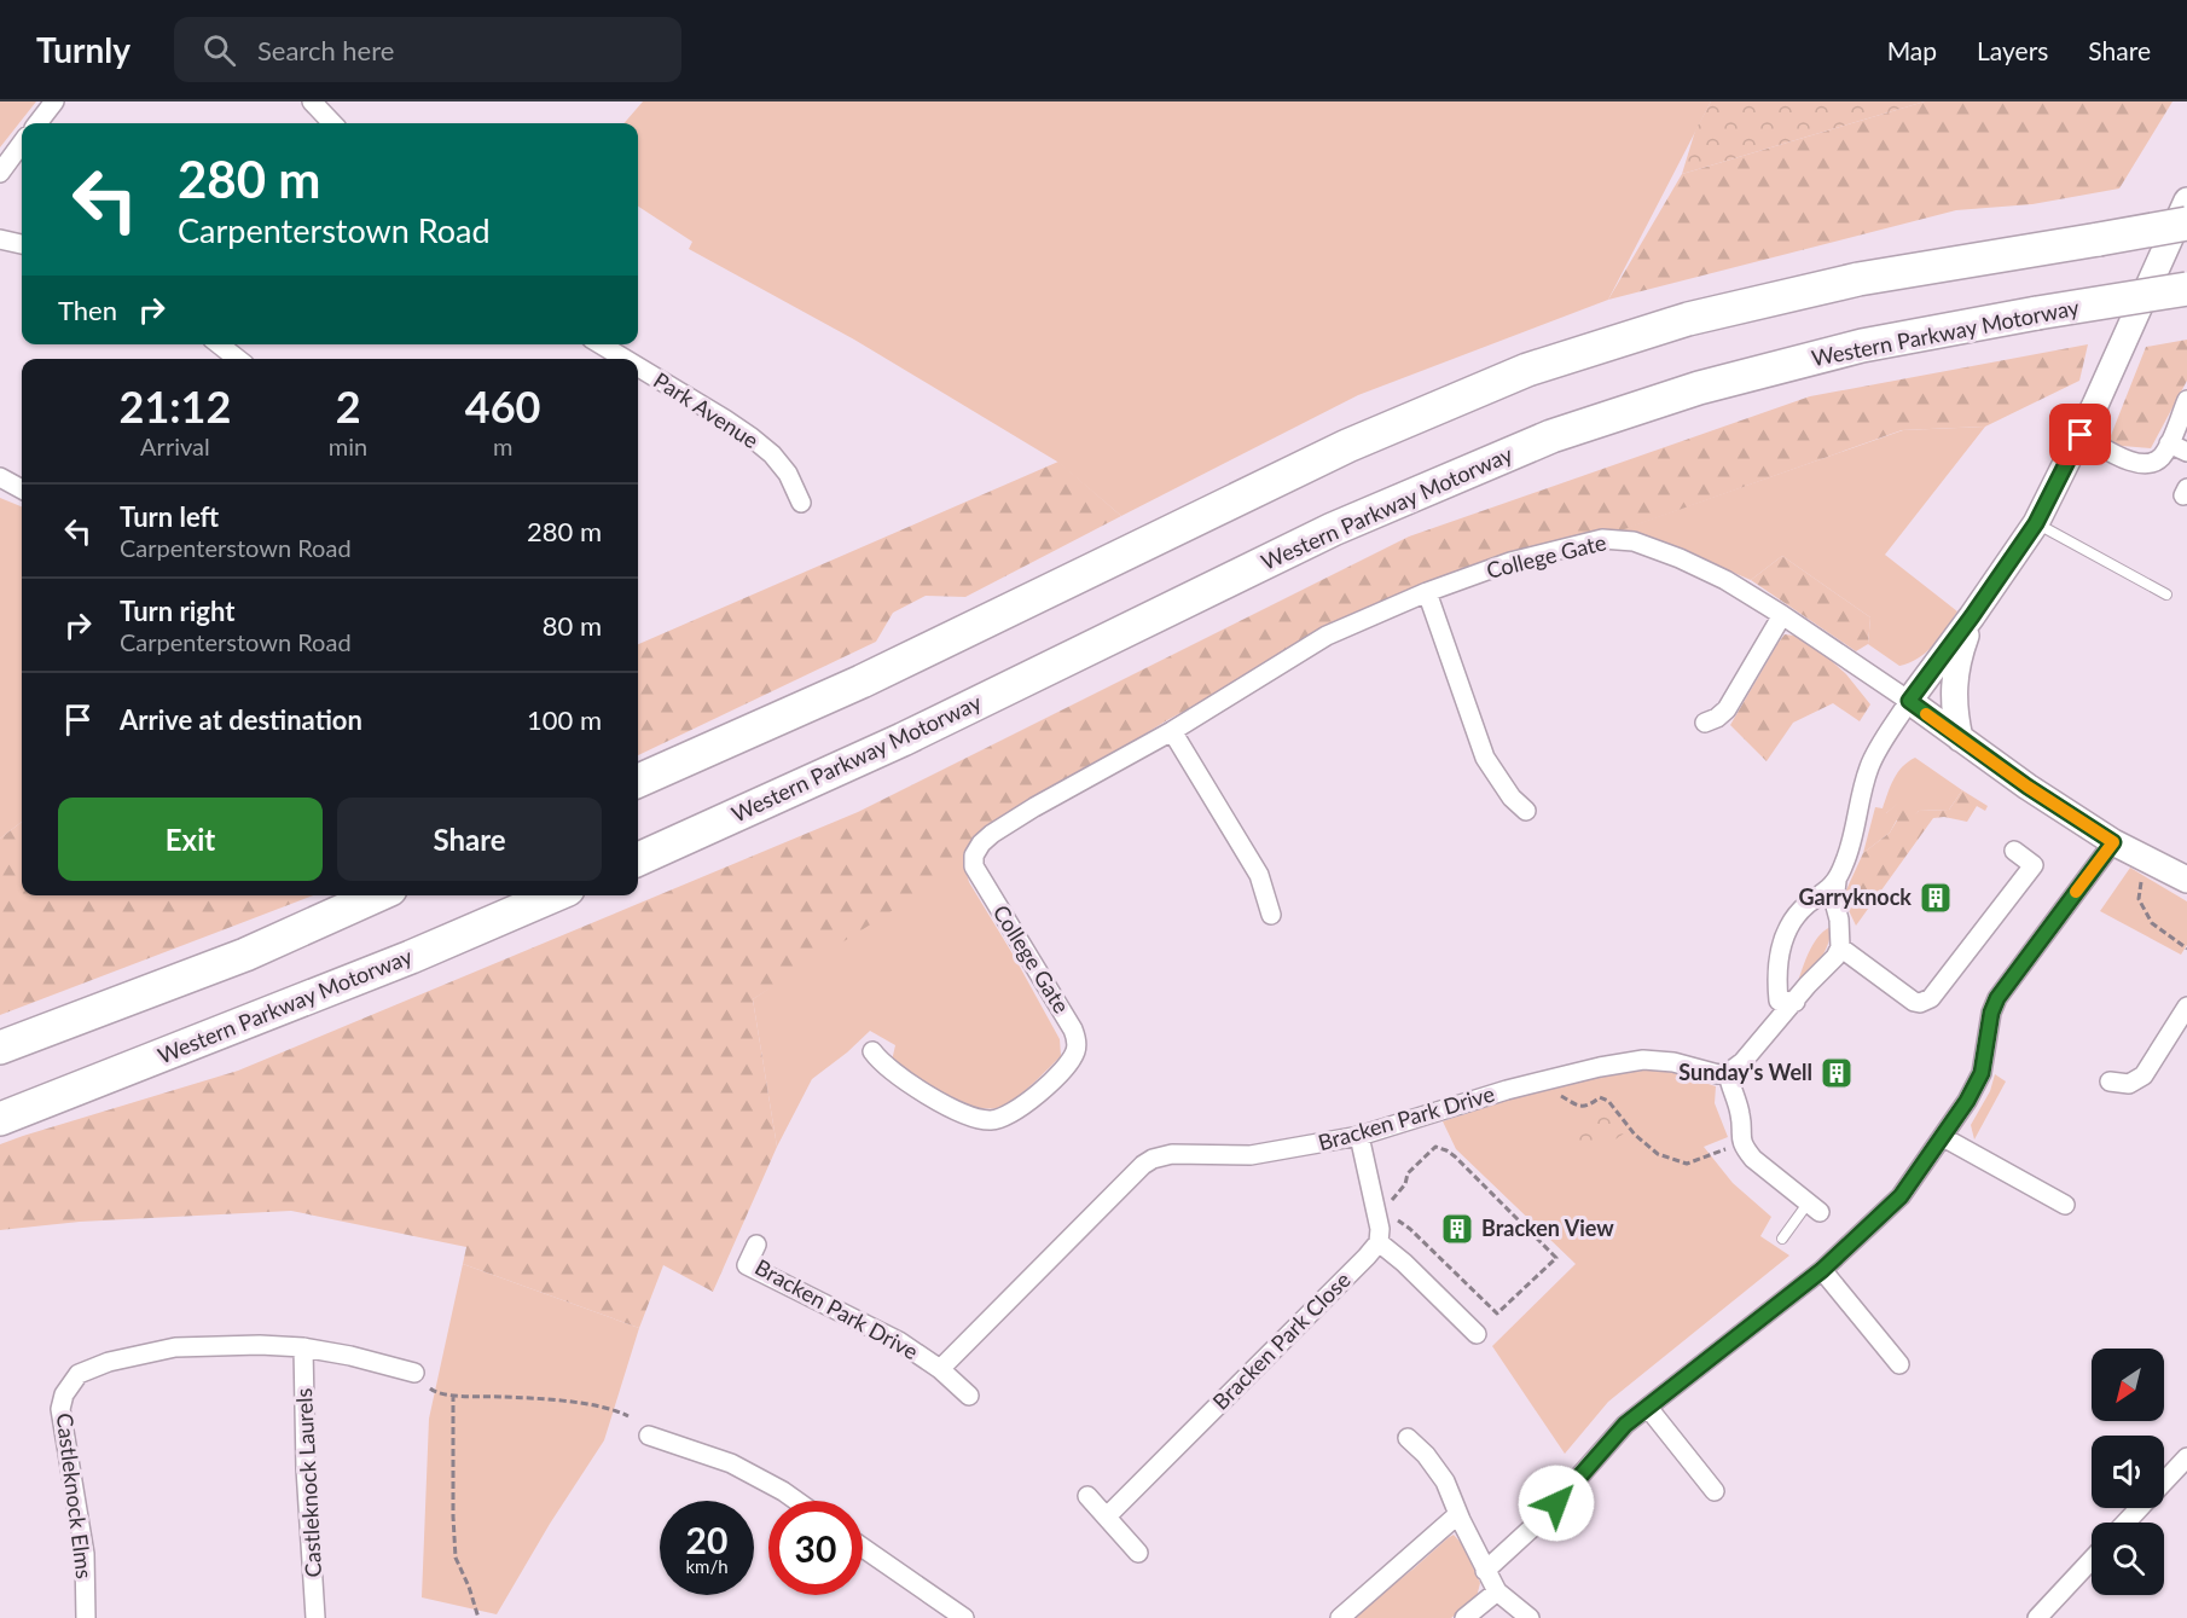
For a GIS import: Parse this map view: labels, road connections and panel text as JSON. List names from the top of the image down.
{
  "streets": {
    "highway": ["Western Parkway Motorway"],
    "street": [
      "Park Avenue",
      "College Gate",
      "Bracken Park Drive",
      "Bracken Park Close",
      "Castleknock Laurels",
      "Castleknock Elms"
    ]
  },
  "crossings": [
    ["Castleknock Laurels", "Castleknock Elms"]
  ],
  "places": {
    "building": ["Garryknock", "Sunday's Well", "Bracken View"]
  },
  "north": "bottom left",
  "page": {
    "header": "Turnly",
    "search": "Search here",
    "nav": ["Map", "Layers", "Share"],
    "turn": ["280 m", "Carpenterstown Road"],
    "then": "Then",
    "eta": [
      "21:12",
      "Arrival",
      "2",
      "min",
      "460",
      "m"
    ],
    "list": [
      {
        "name": "Turn left",
        "note": "Carpenterstown Road",
        "value": "280 m"
      },
      {
        "name": "Turn right",
        "note": "Carpenterstown Road",
        "value": "80 m"
      },
      {
        "name": "Arrive at destination",
        "value": "100 m"
      }
    ],
    "buttons": ["Exit", "Share"],
    "speed": "20 km/h",
    "limit": "30"
  }
}
